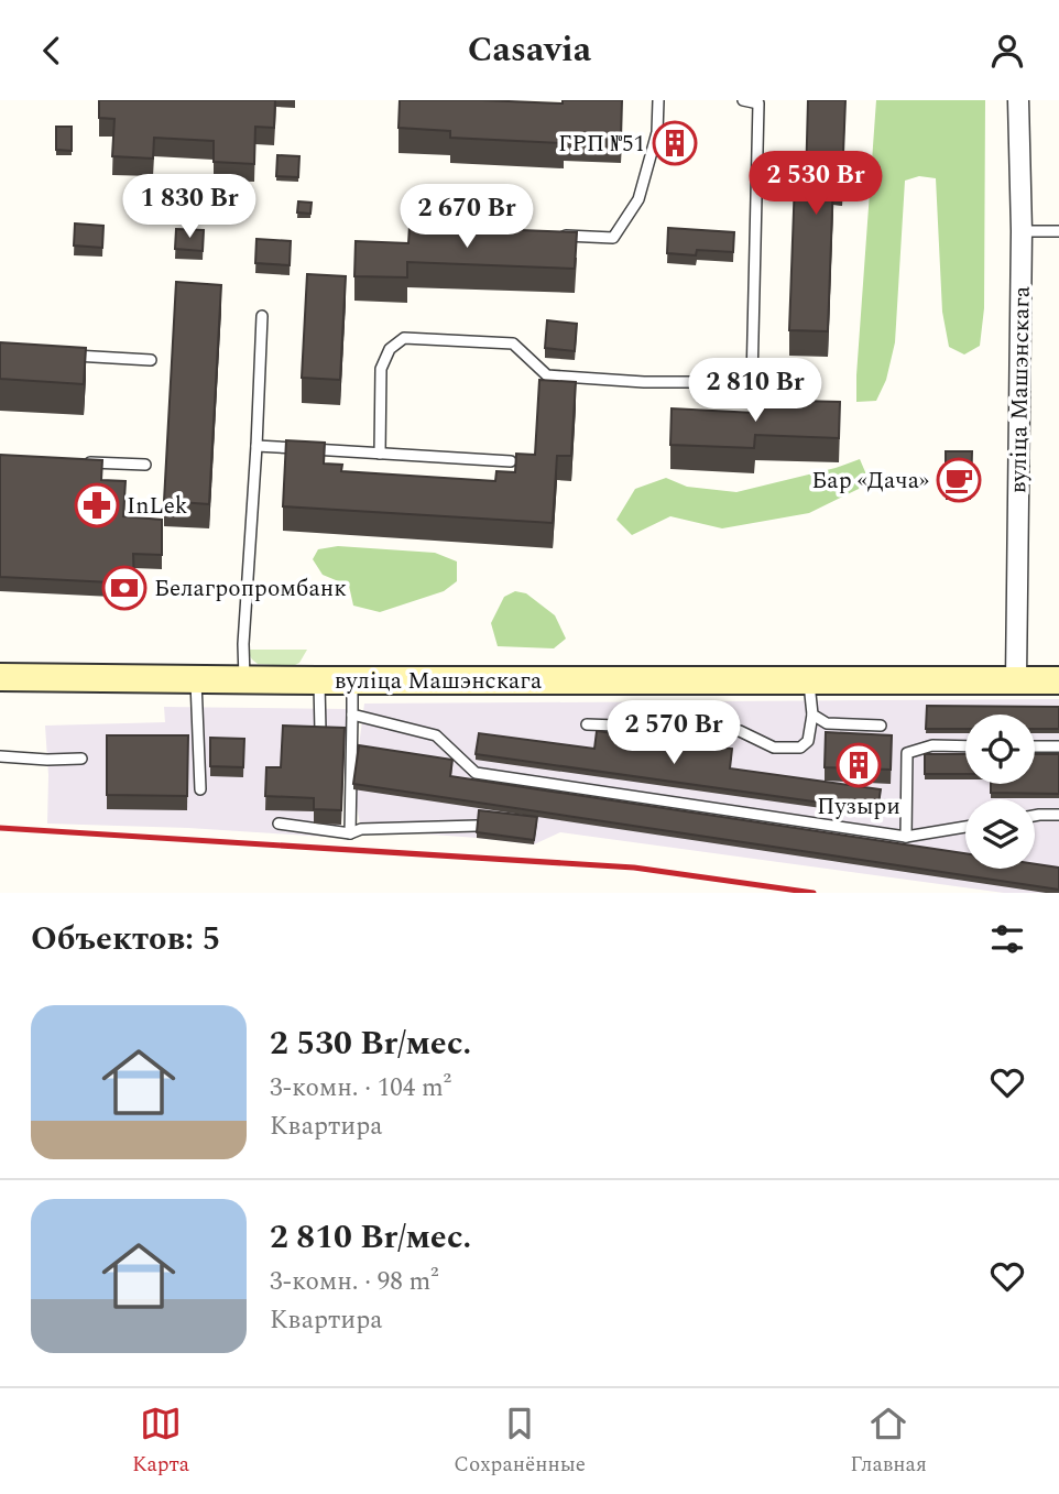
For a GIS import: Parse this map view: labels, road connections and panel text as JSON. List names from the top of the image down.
{
  "streets": {
    "main road": ["вуліца Машэнскага"]
  },
  "places": {
    "building": ["ГРП №51", "Пузыри"],
    "cafe": ["Бар «Дача»"],
    "pharmacy": ["InLek"],
    "bank": ["Белагропромбанк"]
  },
  "page": {
    "header": "Casavia",
    "price": [
      "2 530 Br",
      "1 830 Br",
      "2 670 Br",
      "2 810 Br",
      "2 570 Br"
    ],
    "heading": "Объектов: 5",
    "list": [
      {
        "name": "2 530 Br/мес.",
        "note": "3-комн. · 104 m² · Квартира"
      },
      {
        "name": "2 810 Br/мес.",
        "note": "3-комн. · 98 m² · Квартира"
      }
    ],
    "tabs": ["Карта", "Сохранённые", "Главная"]
  }
}
